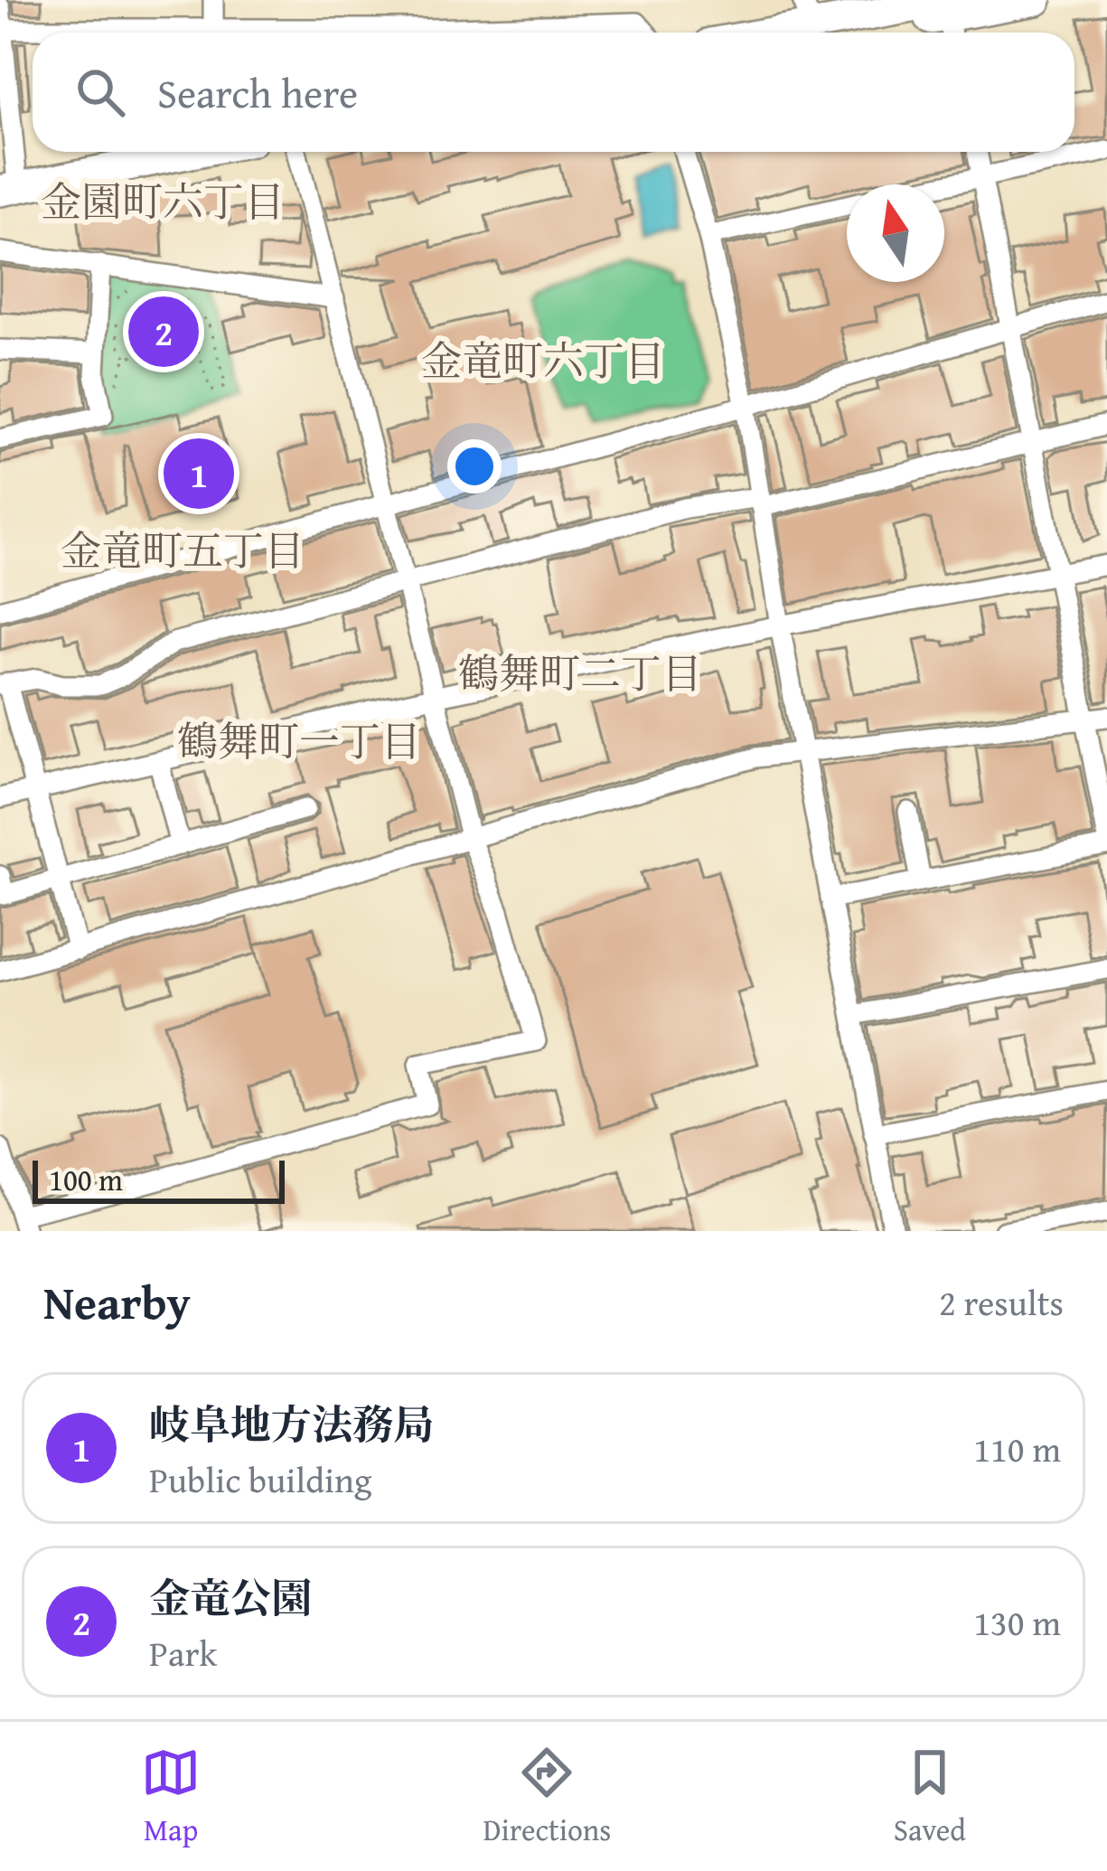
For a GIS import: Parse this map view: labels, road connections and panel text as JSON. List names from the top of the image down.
{
  "districts": [
    "金園町六丁目",
    "金竜町六丁目",
    "金竜町五丁目",
    "鶴舞町二丁目",
    "鶴舞町一丁目"
  ],
  "scale_bar": "100 m",
  "north": "top",
  "page": {
    "search": "Search here",
    "pins": ["2", "1"],
    "scale": "100 m",
    "heading": ["Nearby", "2 results"],
    "list": [
      {
        "mark": "1",
        "name": "岐阜地方法務局",
        "note": "Public building",
        "value": "110 m"
      },
      {
        "mark": "2",
        "name": "金竜公園",
        "note": "Park",
        "value": "130 m"
      }
    ],
    "nav": ["Map", "Directions", "Saved"]
  }
}
